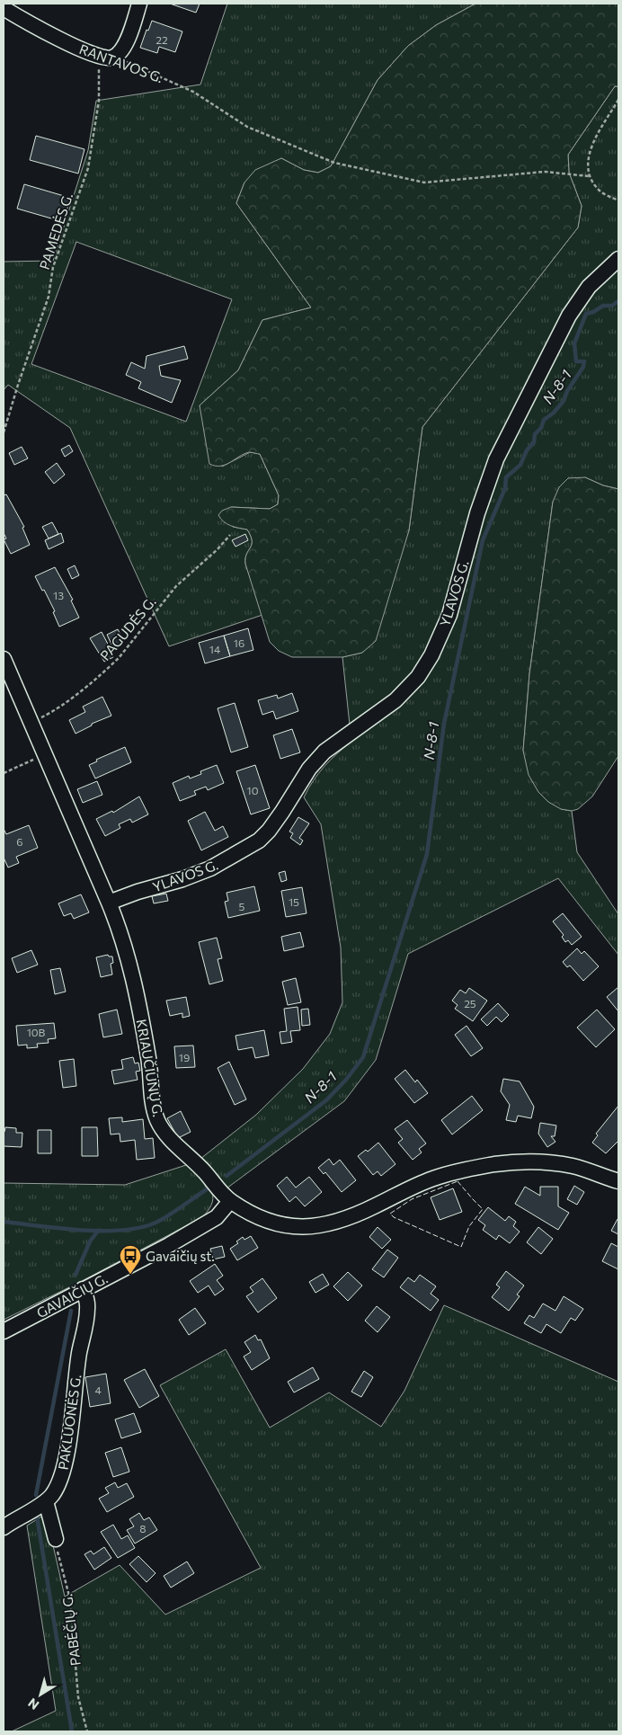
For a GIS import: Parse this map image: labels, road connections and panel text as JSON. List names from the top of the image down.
{
  "streets": {
    "street": [
      "RANTAVOS G.",
      "YLAVOS G.",
      "KRIAUČIŪNŲ G.",
      "GAVAIČIŲ G.",
      "PAKLUONĖS G."
    ],
    "path": ["PAMEDĖS G.", "PAGUDĖS G.", "PABĖČIŲ G."]
  },
  "crossings": [
    ["RANTAVOS G.", "PAMEDĖS G."],
    ["YLAVOS G.", "KRIAUČIŪNŲ G."],
    ["PAGUDĖS G.", "KRIAUČIŪNŲ G."],
    ["KRIAUČIŪNŲ G.", "GAVAIČIŲ G."],
    ["GAVAIČIŲ G.", "PAKLUONĖS G."]
  ],
  "water": ["N-8-1"],
  "places": {
    "bus stop": ["Gavaičių st."]
  },
  "house_numbers": [
    "22",
    "13",
    "16",
    "14",
    "10",
    "6",
    "15",
    "5",
    "25",
    "10B",
    "19",
    "4",
    "8"
  ],
  "north": "bottom left"
}
